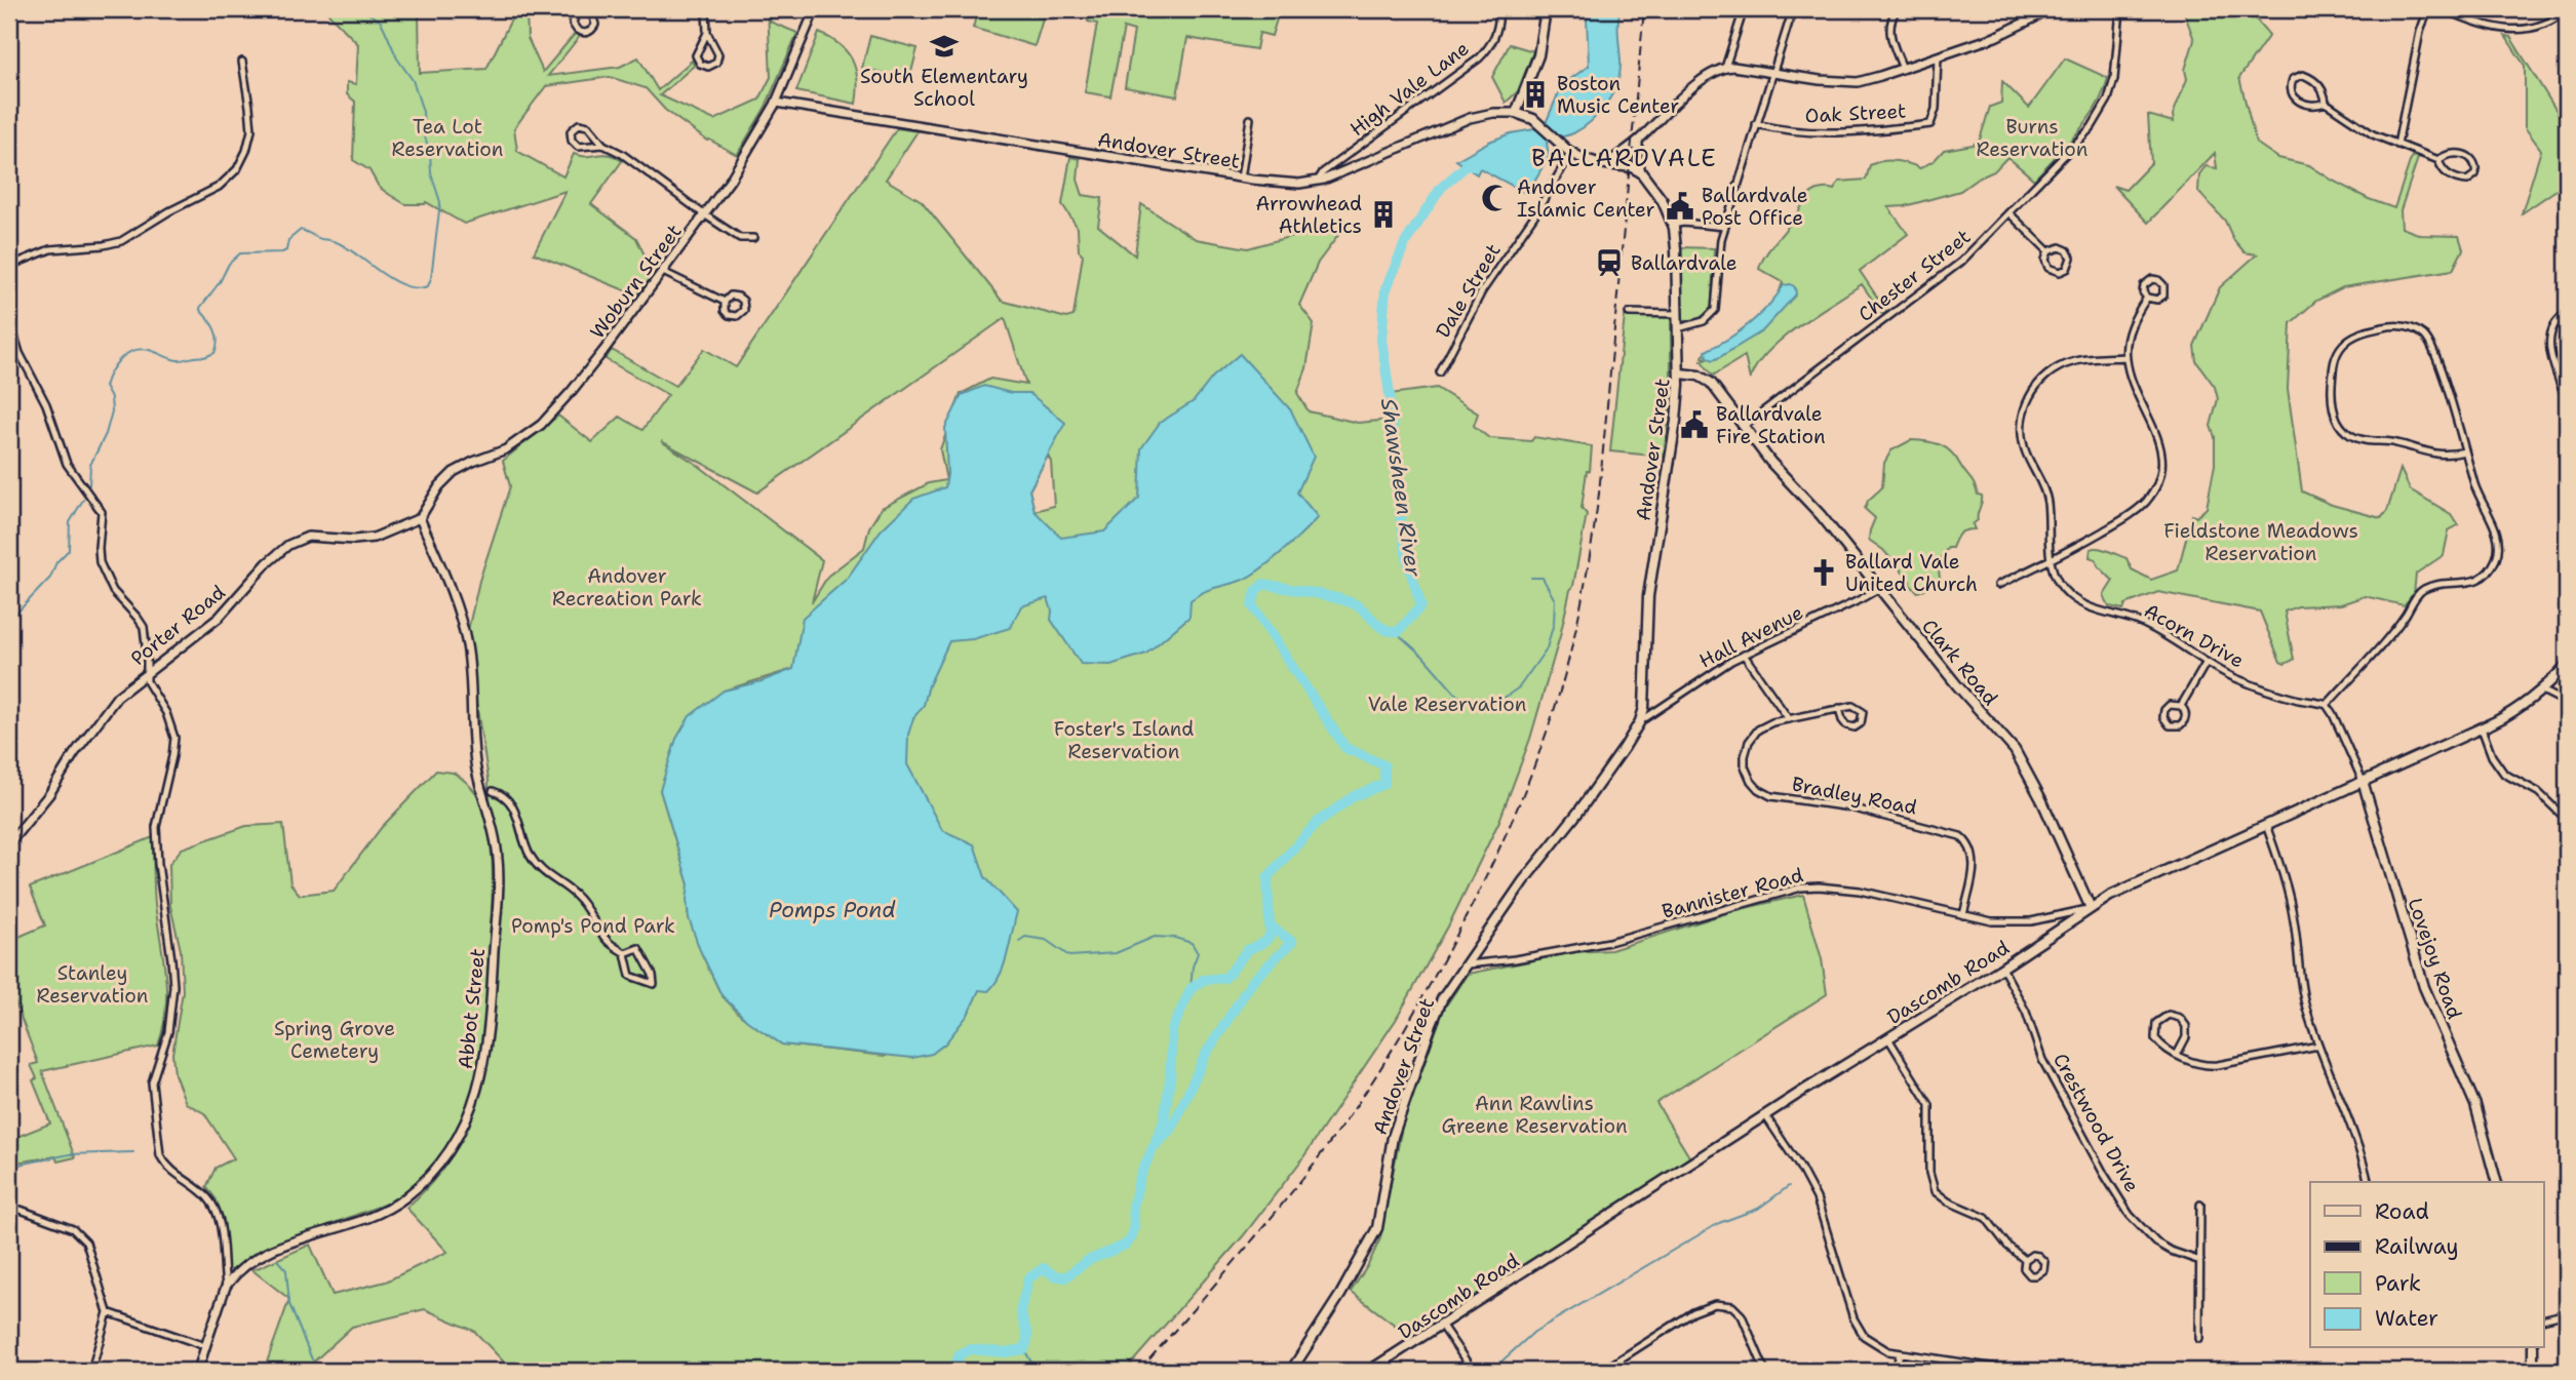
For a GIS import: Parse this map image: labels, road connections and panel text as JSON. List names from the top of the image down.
{
  "streets": {
    "main road": [
      "Andover Street",
      "Clark Road",
      "Lovejoy Road",
      "Dascomb Road"
    ],
    "street": [
      "High Vale Lane",
      "Oak Street",
      "Chester Street",
      "Woburn Street",
      "Dale Street",
      "Porter Road",
      "Acorn Drive",
      "Hall Avenue",
      "Bradley Road",
      "Bannister Road",
      "Abbot Street",
      "Crestwood Drive"
    ]
  },
  "crossings": [
    ["High Vale Lane", "Andover Street"],
    ["Andover Street", "Woburn Street"],
    ["Andover Street", "Dale Street"],
    ["Andover Street", "Hall Avenue"],
    ["Andover Street", "Clark Road"],
    ["Andover Street", "Bannister Road"],
    ["Chester Street", "Clark Road"],
    ["Woburn Street", "Porter Road"],
    ["Woburn Street", "Abbot Street"],
    ["Porter Road", "Abbot Street"],
    ["Hall Avenue", "Clark Road"],
    ["Clark Road", "Bannister Road"],
    ["Clark Road", "Dascomb Road"],
    ["Bradley Road", "Bannister Road"],
    ["Bannister Road", "Dascomb Road"],
    ["Lovejoy Road", "Dascomb Road"],
    ["Dascomb Road", "Crestwood Drive"]
  ],
  "districts": ["BALLARDVALE"],
  "water": ["Shawsheen River", "Pomps Pond"],
  "parks": [
    "Tea Lot Reservation",
    "Burns Reservation",
    "Fieldstone Meadows Reservation",
    "Andover Recreation Park",
    "Vale Reservation",
    "Foster's Island Reservation",
    "Pomp's Pond Park",
    "Stanley Reservation",
    "Spring Grove Cemetery",
    "Ann Rawlins Greene Reservation"
  ],
  "places": {
    "school or university": ["South Elementary School"],
    "building": ["Boston Music Center", "Arrowhead Athletics"],
    "mosque": ["Andover Islamic Center"],
    "public building": ["Ballardvale Post Office", "Ballardvale Fire Station"],
    "station": ["Ballardvale"],
    "church": ["Ballard Vale United Church"]
  },
  "legend": [
    "Road",
    "Railway",
    "Park",
    "Water"
  ]
}
